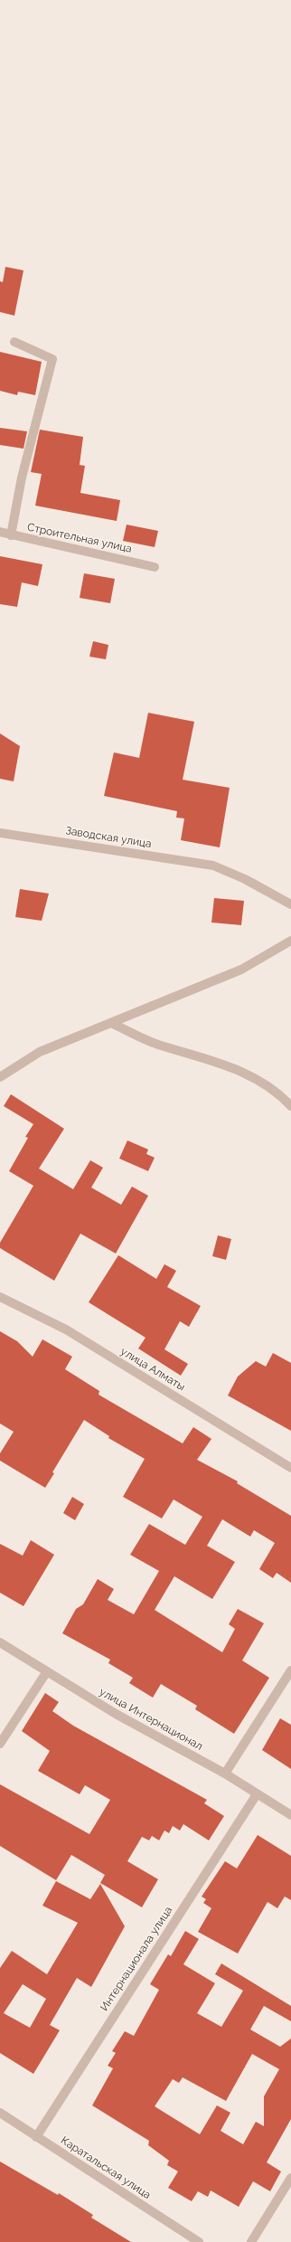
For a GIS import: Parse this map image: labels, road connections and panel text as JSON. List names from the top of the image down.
{
  "streets": {
    "street": [
      "Строительная улица",
      "Заводская улица",
      "улица Алматы",
      "улица Интернационал",
      "Интернационала улица",
      "Каратальская улица"
    ]
  },
  "crossings": [
    ["улица Интернационал", "Интернационала улица"],
    ["Интернационала улица", "Каратальская улица"]
  ]
}
